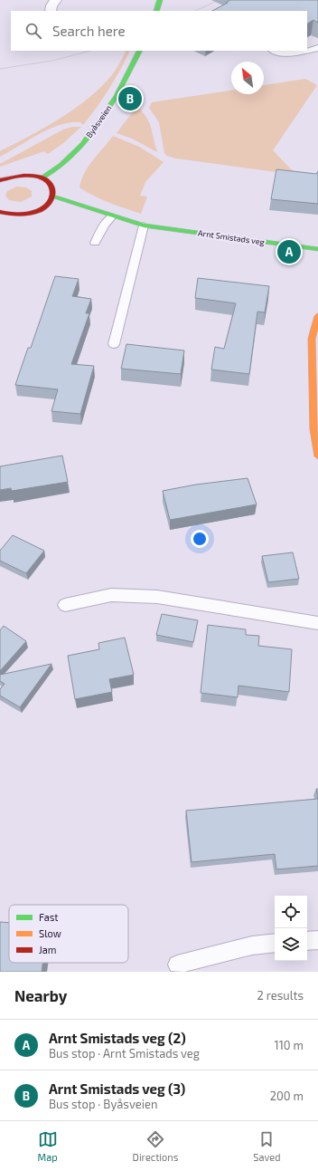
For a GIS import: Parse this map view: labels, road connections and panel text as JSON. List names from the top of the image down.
{
  "streets": {
    "main road": ["Byåsveien", "Arnt Smistads veg"]
  },
  "legend": ["Fast", "Slow", "Jam"],
  "north": "top left",
  "page": {
    "search": "Search here",
    "pins": ["B", "A"],
    "heading": ["Nearby", "2 results"],
    "list": [
      {
        "mark": "A",
        "name": "Arnt Smistads veg (2)",
        "note": "Bus stop · Arnt Smistads veg",
        "value": "110 m"
      },
      {
        "mark": "B",
        "name": "Arnt Smistads veg (3)",
        "note": "Bus stop · Byåsveien",
        "value": "200 m"
      }
    ],
    "nav": ["Map", "Directions", "Saved"]
  }
}
